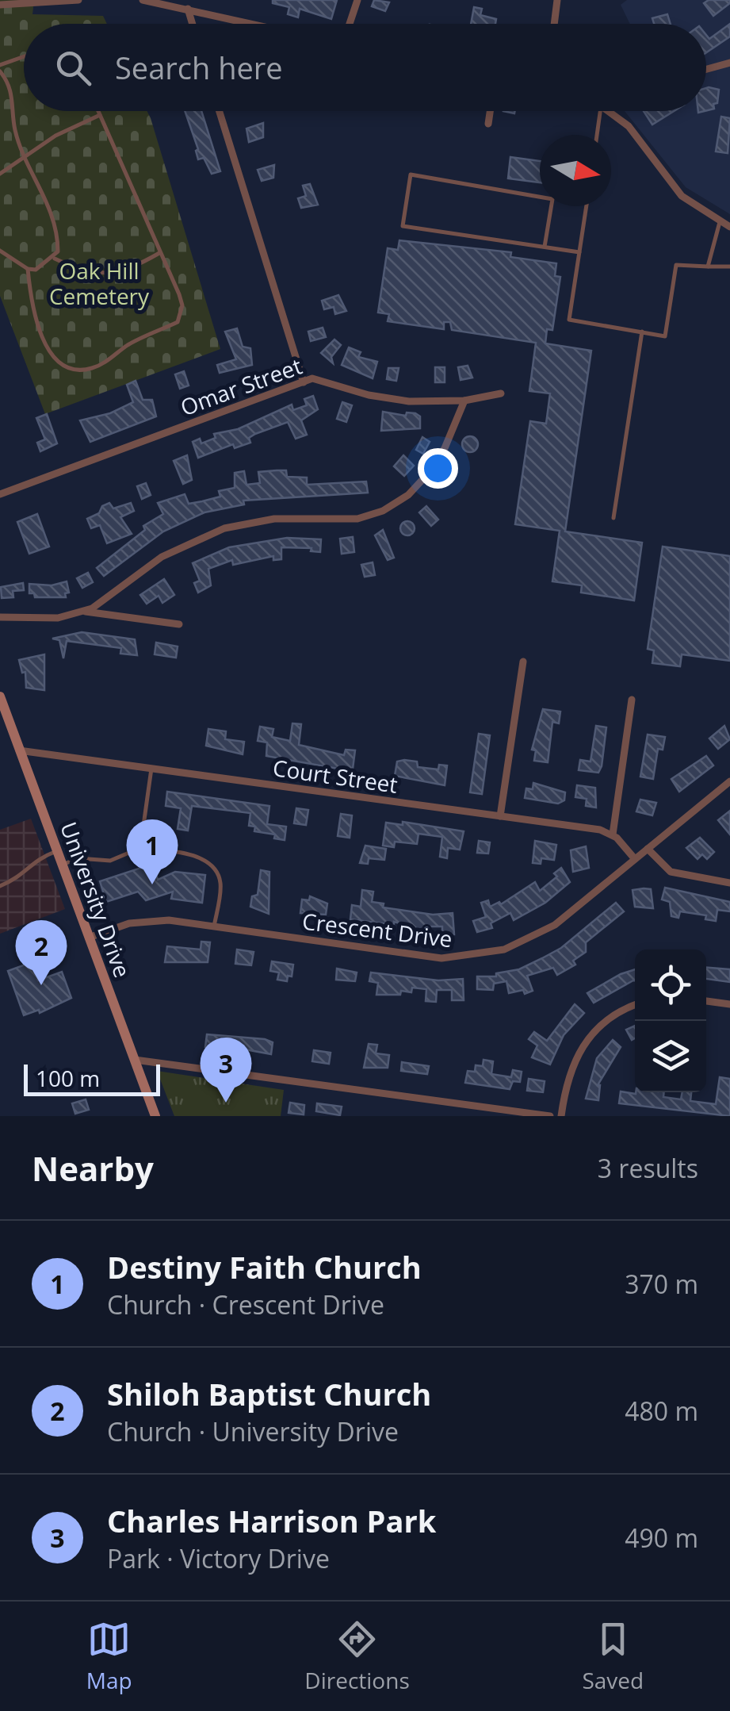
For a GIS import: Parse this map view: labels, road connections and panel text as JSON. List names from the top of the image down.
{
  "streets": {
    "main road": ["University Drive"],
    "street": ["Omar Street", "Court Street", "Crescent Drive"]
  },
  "crossings": [
    ["Court Street", "University Drive"],
    ["University Drive", "Crescent Drive"]
  ],
  "parks": ["Oak Hill Cemetery"],
  "scale_bar": "100 m",
  "north": "right",
  "page": {
    "search": "Search here",
    "pins": ["1", "2", "3"],
    "scale": "100 m",
    "heading": ["Nearby", "3 results"],
    "list": [
      {
        "mark": "1",
        "name": "Destiny Faith Church",
        "note": "Church · Crescent Drive",
        "value": "370 m"
      },
      {
        "mark": "2",
        "name": "Shiloh Baptist Church",
        "note": "Church · University Drive",
        "value": "480 m"
      },
      {
        "mark": "3",
        "name": "Charles Harrison Park",
        "note": "Park · Victory Drive",
        "value": "490 m"
      }
    ],
    "nav": ["Map", "Directions", "Saved"]
  }
}
